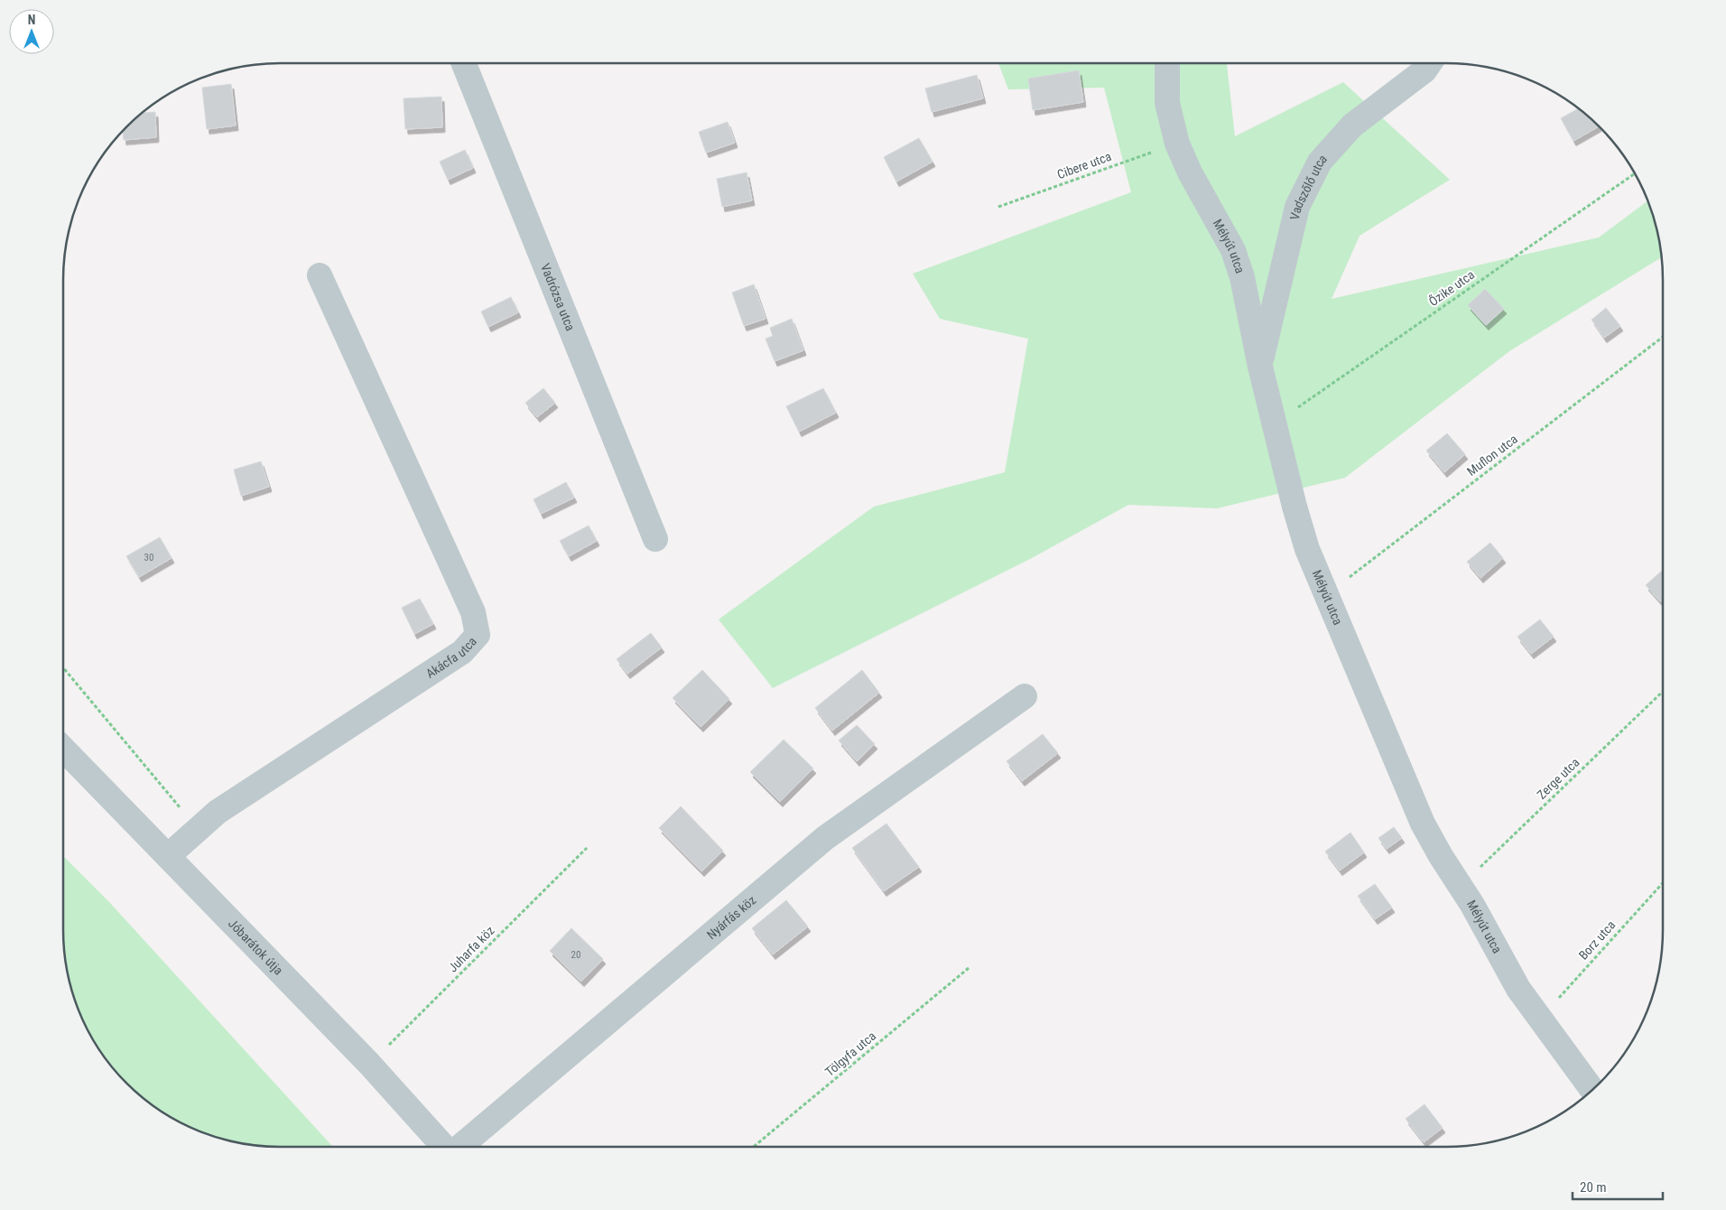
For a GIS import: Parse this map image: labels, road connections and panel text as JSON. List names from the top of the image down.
{
  "streets": {
    "street": [
      "Vadszőlő utca",
      "Mélyút utca",
      "Vadrózsa utca",
      "Akácfa utca",
      "Nyárfás köz",
      "Jóbarátok útja"
    ],
    "path": [
      "Cibere utca",
      "Őzike utca",
      "Muflon utca",
      "Zerge utca",
      "Borz utca",
      "Juharfa köz",
      "Tölgyfa utca"
    ]
  },
  "crossings": [
    ["Cibere utca", "Mélyút utca"],
    ["Vadszőlő utca", "Mélyút utca"],
    ["Mélyút utca", "Őzike utca"],
    ["Mélyút utca", "Muflon utca"],
    ["Mélyút utca", "Zerge utca"],
    ["Mélyút utca", "Borz utca"],
    ["Akácfa utca", "Jóbarátok útja"],
    ["Jóbarátok útja", "Juharfa köz"]
  ],
  "house_numbers": ["30", "20"],
  "scale_bar": "20 m",
  "north": "top"
}
